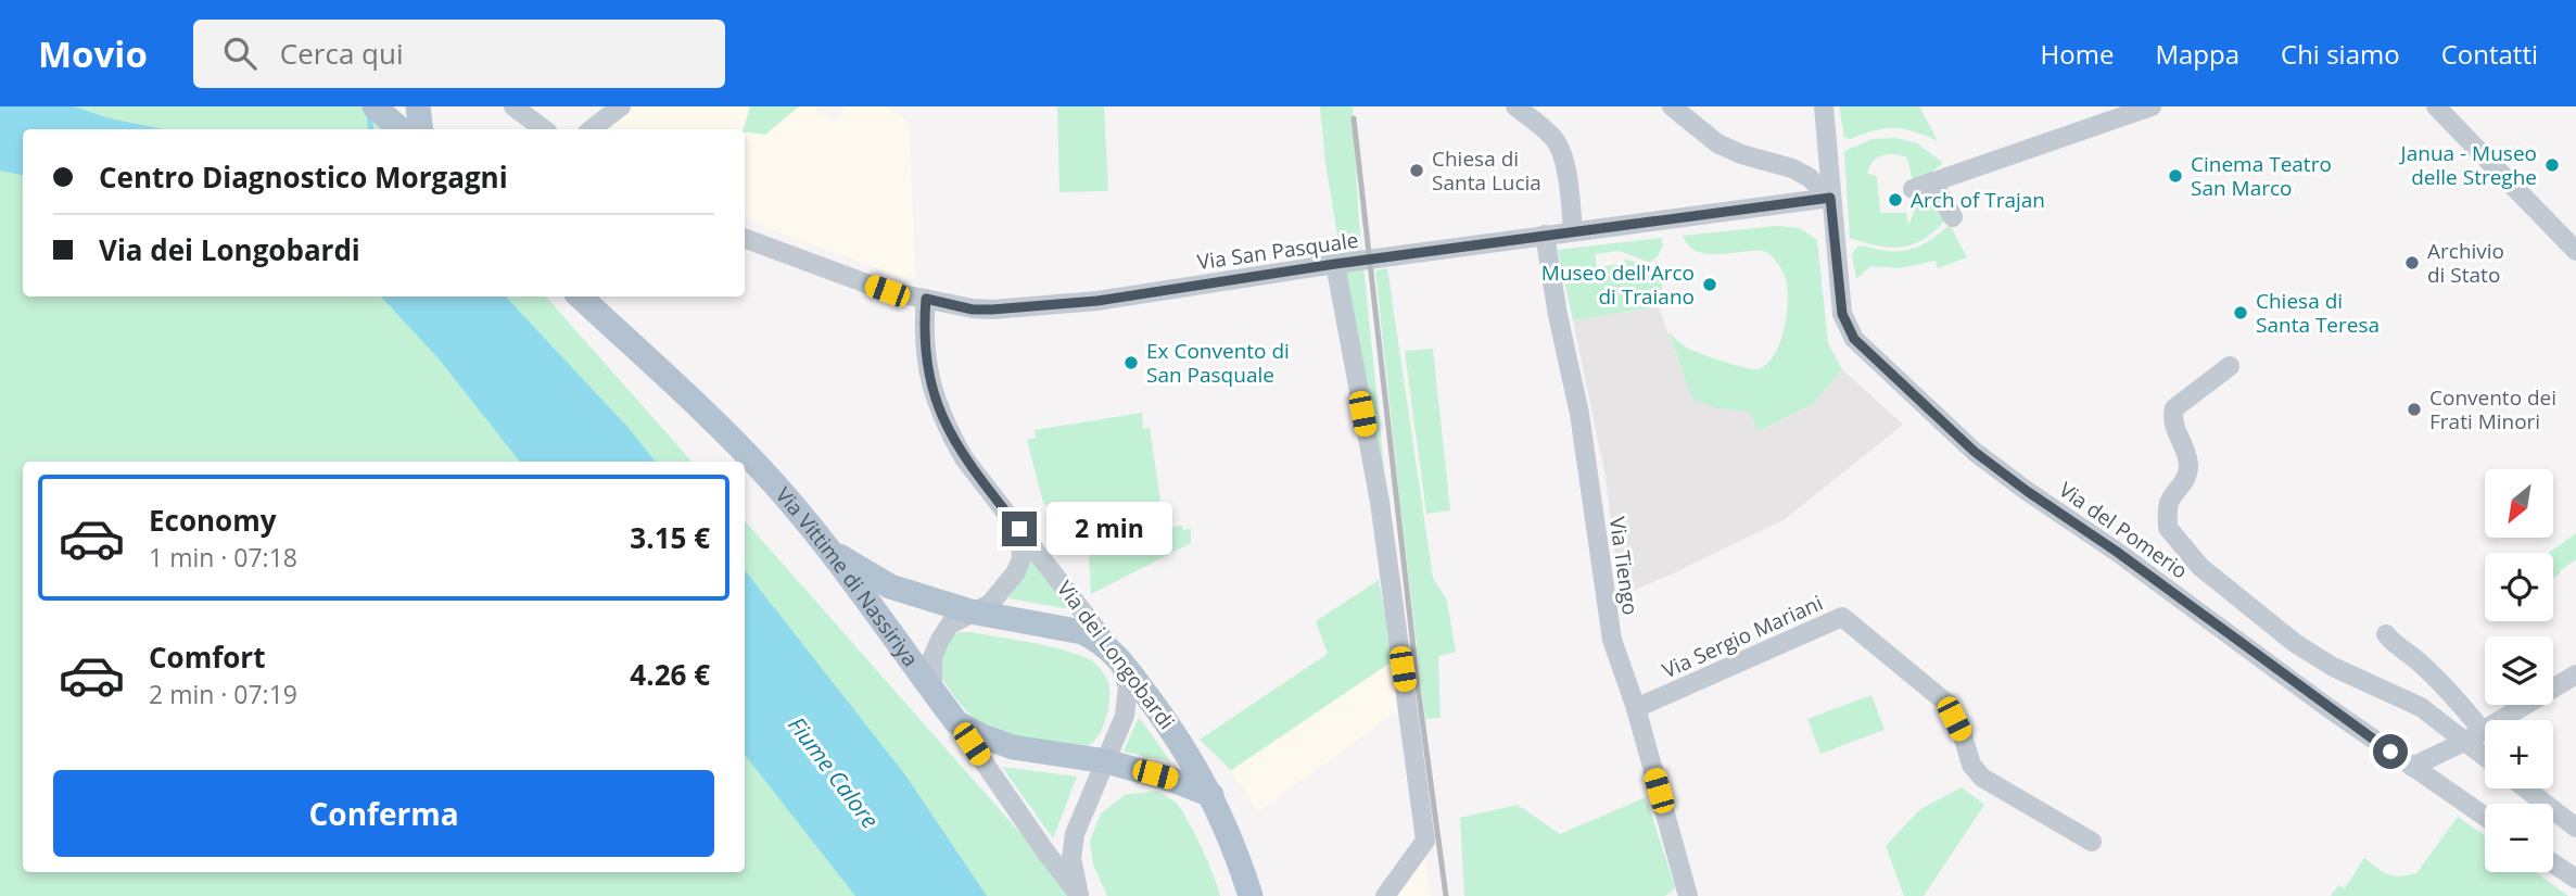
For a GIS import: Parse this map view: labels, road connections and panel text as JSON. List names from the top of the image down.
{
  "streets": {
    "main road": ["Via Vittime di Nassiriya", "Via dei Longobardi"],
    "street": [
      "Via San Pasquale",
      "Via del Pomerio",
      "Via Tiengo",
      "Via Sergio Mariani"
    ]
  },
  "crossings": [
    ["Via San Pasquale", "Via del Pomerio"],
    ["Via San Pasquale", "Via Tiengo"],
    ["Via San Pasquale", "Via dei Longobardi"],
    ["Via Tiengo", "Via Sergio Mariani"],
    ["Via Vittime di Nassiriya", "Via dei Longobardi"]
  ],
  "water": ["Fiume Calore"],
  "places": [
    "Janua - Museo delle Streghe",
    "Chiesa di Santa Lucia",
    "Cinema Teatro San Marco",
    "Arch of Trajan",
    "Archivio di Stato",
    "Museo dell'Arco di Traiano",
    "Chiesa di Santa Teresa",
    "Ex Convento di San Pasquale",
    "Convento dei Frati Minori"
  ],
  "north": "bottom left",
  "page": {
    "header": "Movio",
    "search": "Cerca qui",
    "nav": [
      "Home",
      "Mappa",
      "Chi siamo",
      "Contatti"
    ],
    "banner": ["Centro Diagnostico Morgagni", "Via dei Longobardi"],
    "map_buttons": ["+", "−"],
    "list": [
      {
        "name": "Economy",
        "note": "1 min · 07:18",
        "value": "3.15 €"
      },
      {
        "name": "Comfort",
        "note": "2 min · 07:19",
        "value": "4.26 €"
      }
    ],
    "bubble": "2 min",
    "buttons": "Conferma"
  }
}
